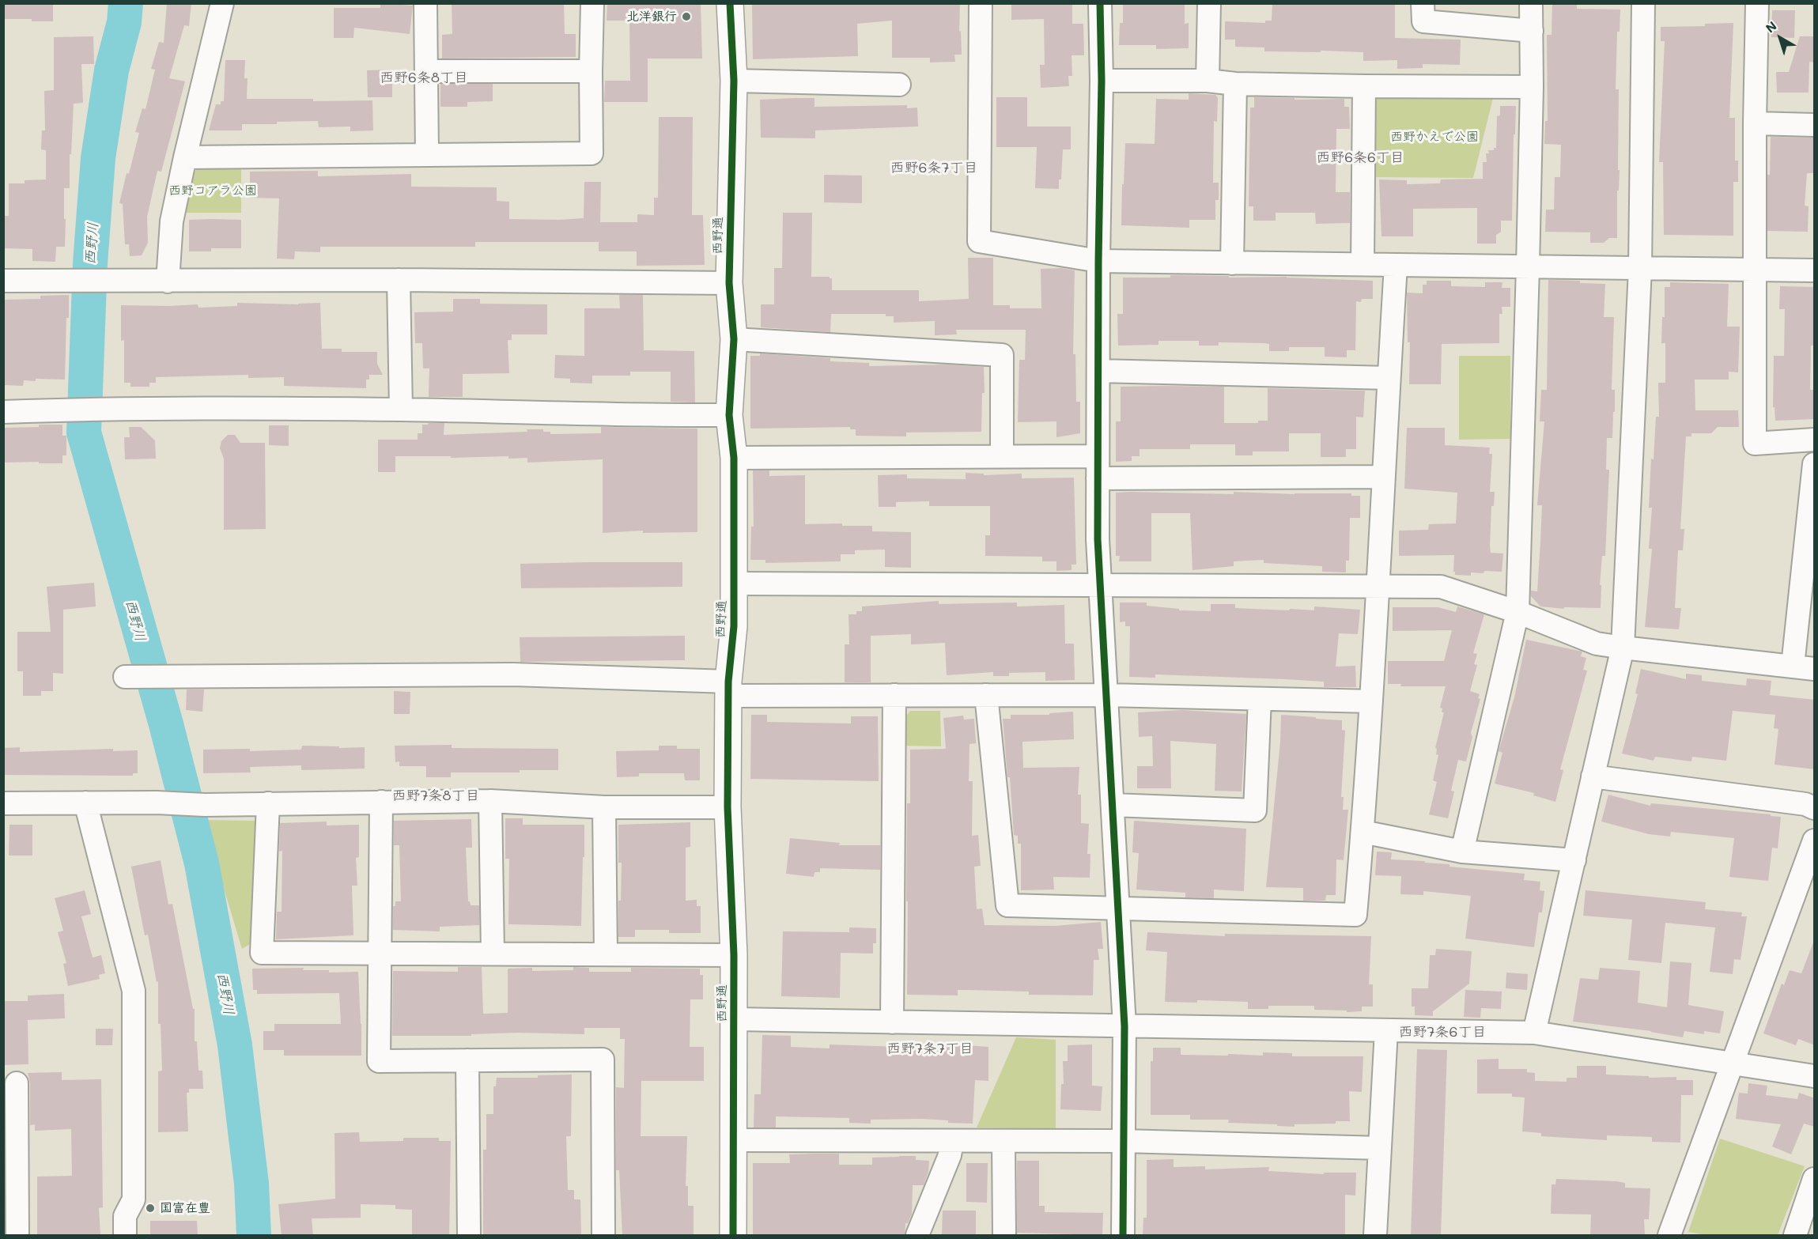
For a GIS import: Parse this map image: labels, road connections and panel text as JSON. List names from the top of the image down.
{
  "streets": {
    "street": ["西野通"]
  },
  "districts": [
    "西野6条8丁目",
    "西野6条6丁目",
    "西野6条7丁目",
    "西野7条8丁目",
    "西野7条6丁目",
    "西野7条7丁目"
  ],
  "water": ["西野川"],
  "parks": ["西野かえで公園", "西野コアラ公園"],
  "places": ["北洋銀行", "国富在豊"],
  "north": "top left"
}
